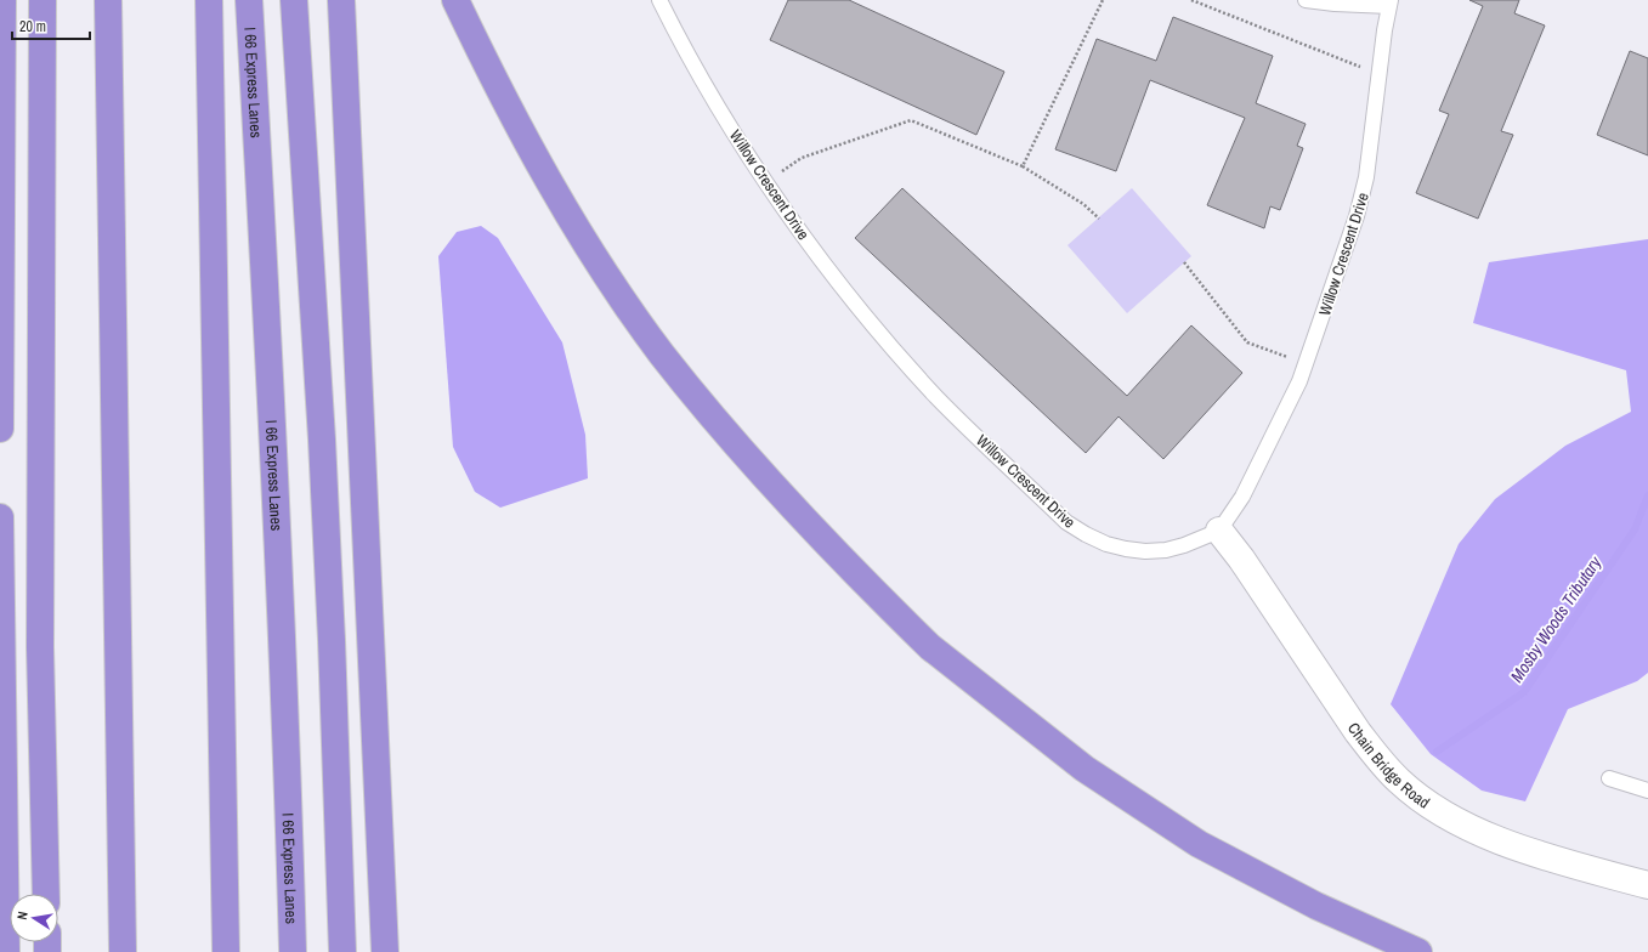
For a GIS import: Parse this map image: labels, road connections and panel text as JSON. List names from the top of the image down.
{
  "streets": {
    "highway": ["I 66 Express Lanes"],
    "street": ["Chain Bridge Road"],
    "lane": ["Willow Crescent Drive"]
  },
  "crossings": [
    ["Willow Crescent Drive", "Chain Bridge Road"]
  ],
  "water": ["Mosby Woods Tributary"],
  "scale_bar": "20 m",
  "north": "left"
}
